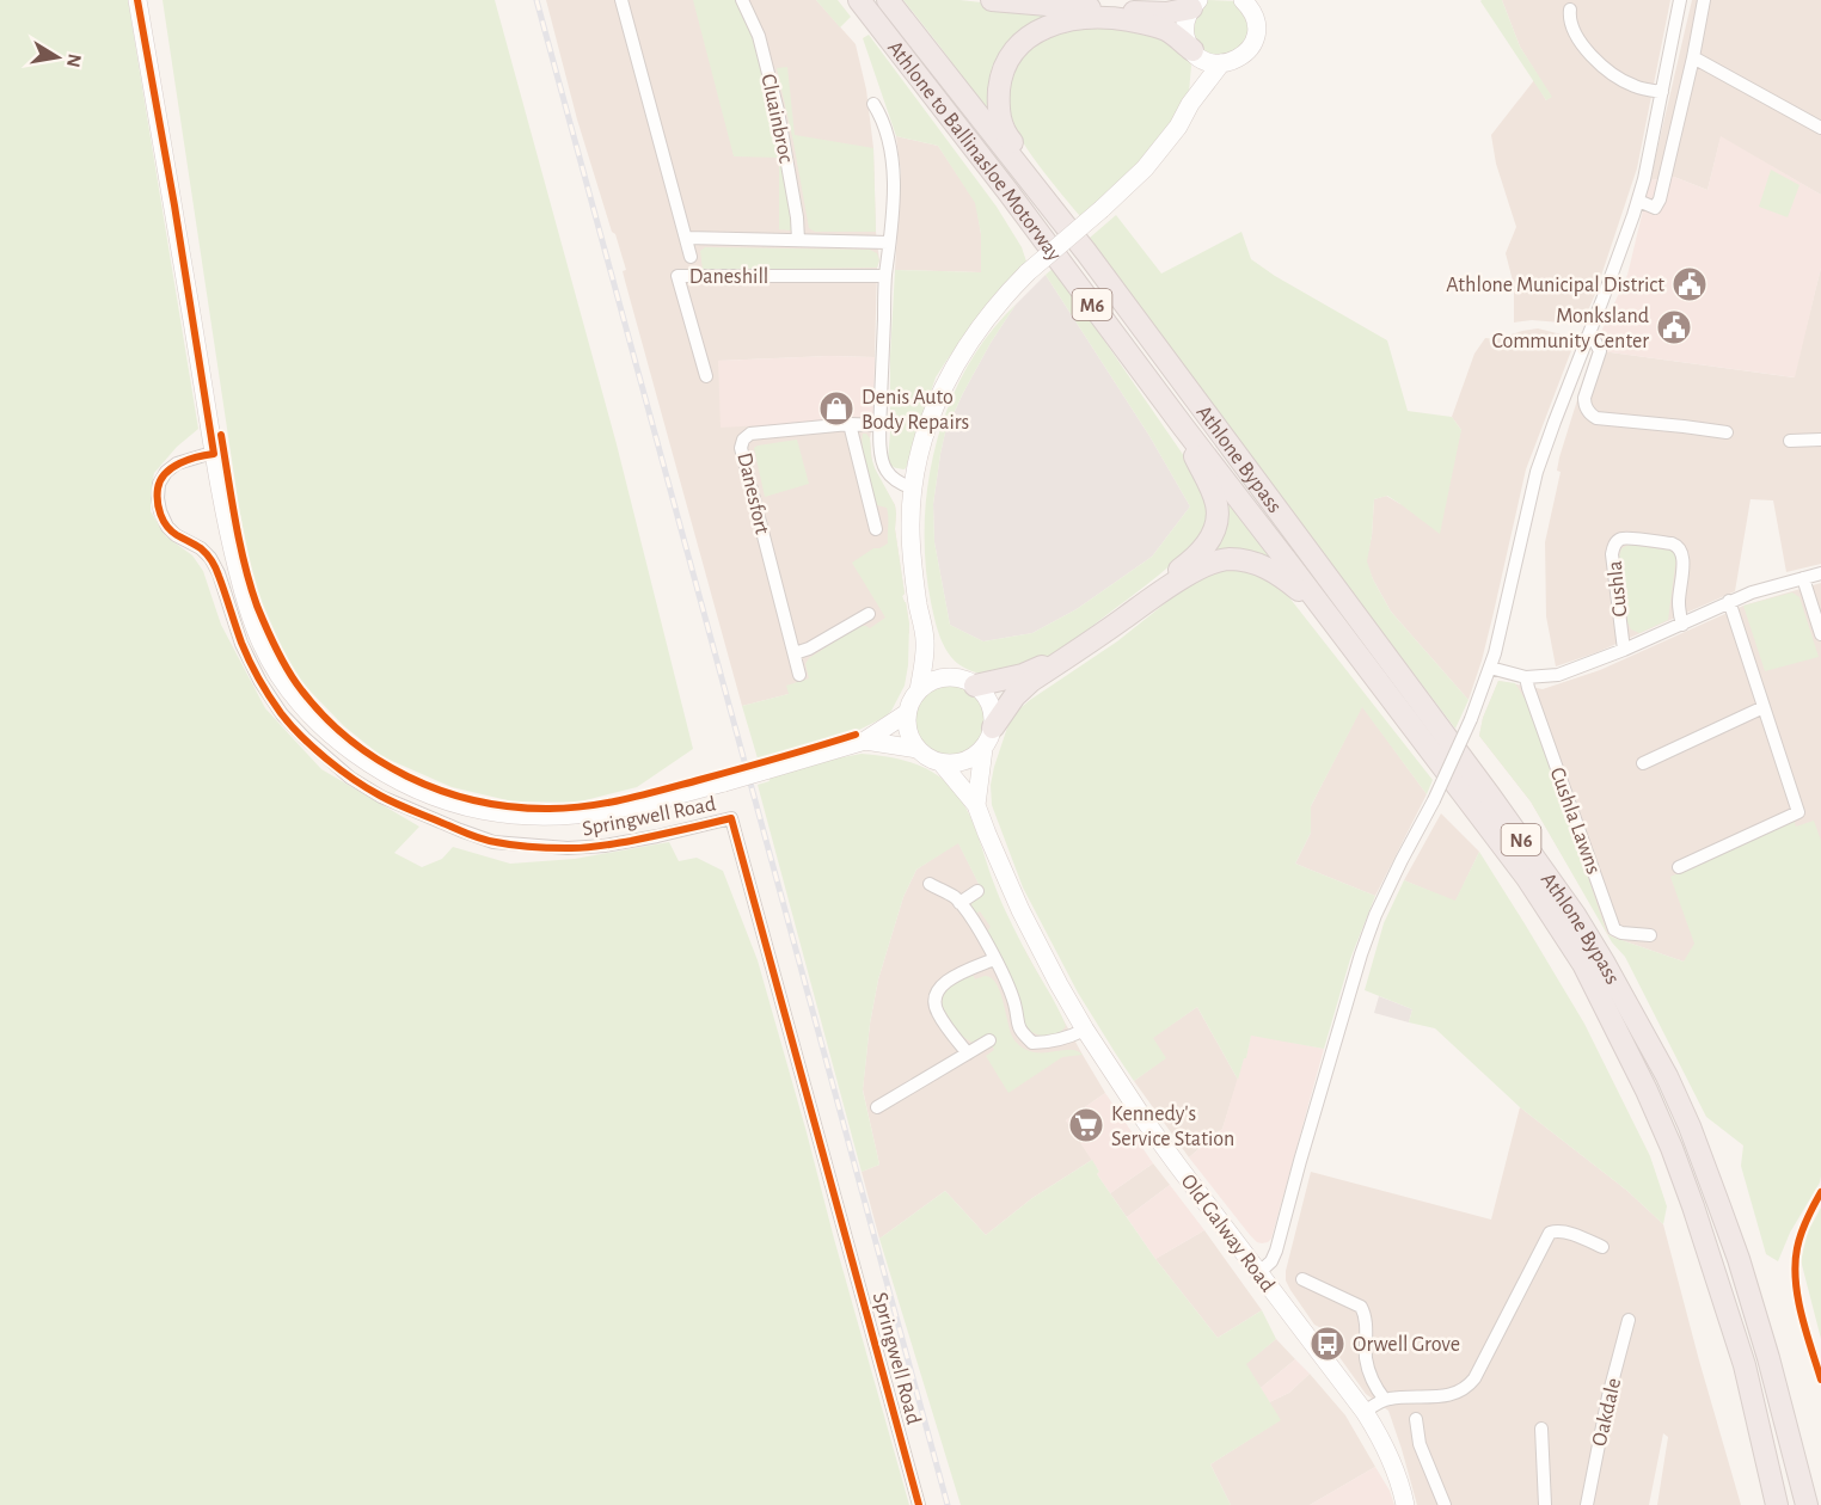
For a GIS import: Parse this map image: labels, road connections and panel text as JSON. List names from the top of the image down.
{
  "streets": {
    "highway": [
      "Athlone to Ballinasloe Motorway",
      "M6",
      "Athlone Bypass",
      "N6"
    ],
    "main road": ["Old Galway Road"],
    "street": [
      "Cluainbroc",
      "Daneshill",
      "Danesfort",
      "Cushla",
      "Springwell Road",
      "Cushla Lawns",
      "Oakdale"
    ]
  },
  "crossings": [
    ["Athlone to Ballinasloe Motorway", "Athlone Bypass"],
    ["Cushla", "Cushla Lawns"]
  ],
  "places": {
    "public building": ["Athlone Municipal District", "Monksland Community Center"],
    "shop": ["Denis Auto Body Repairs"],
    "supermarket": ["Kennedy's Service Station"],
    "bus stop": ["Orwell Grove"]
  },
  "north": "right"
}
